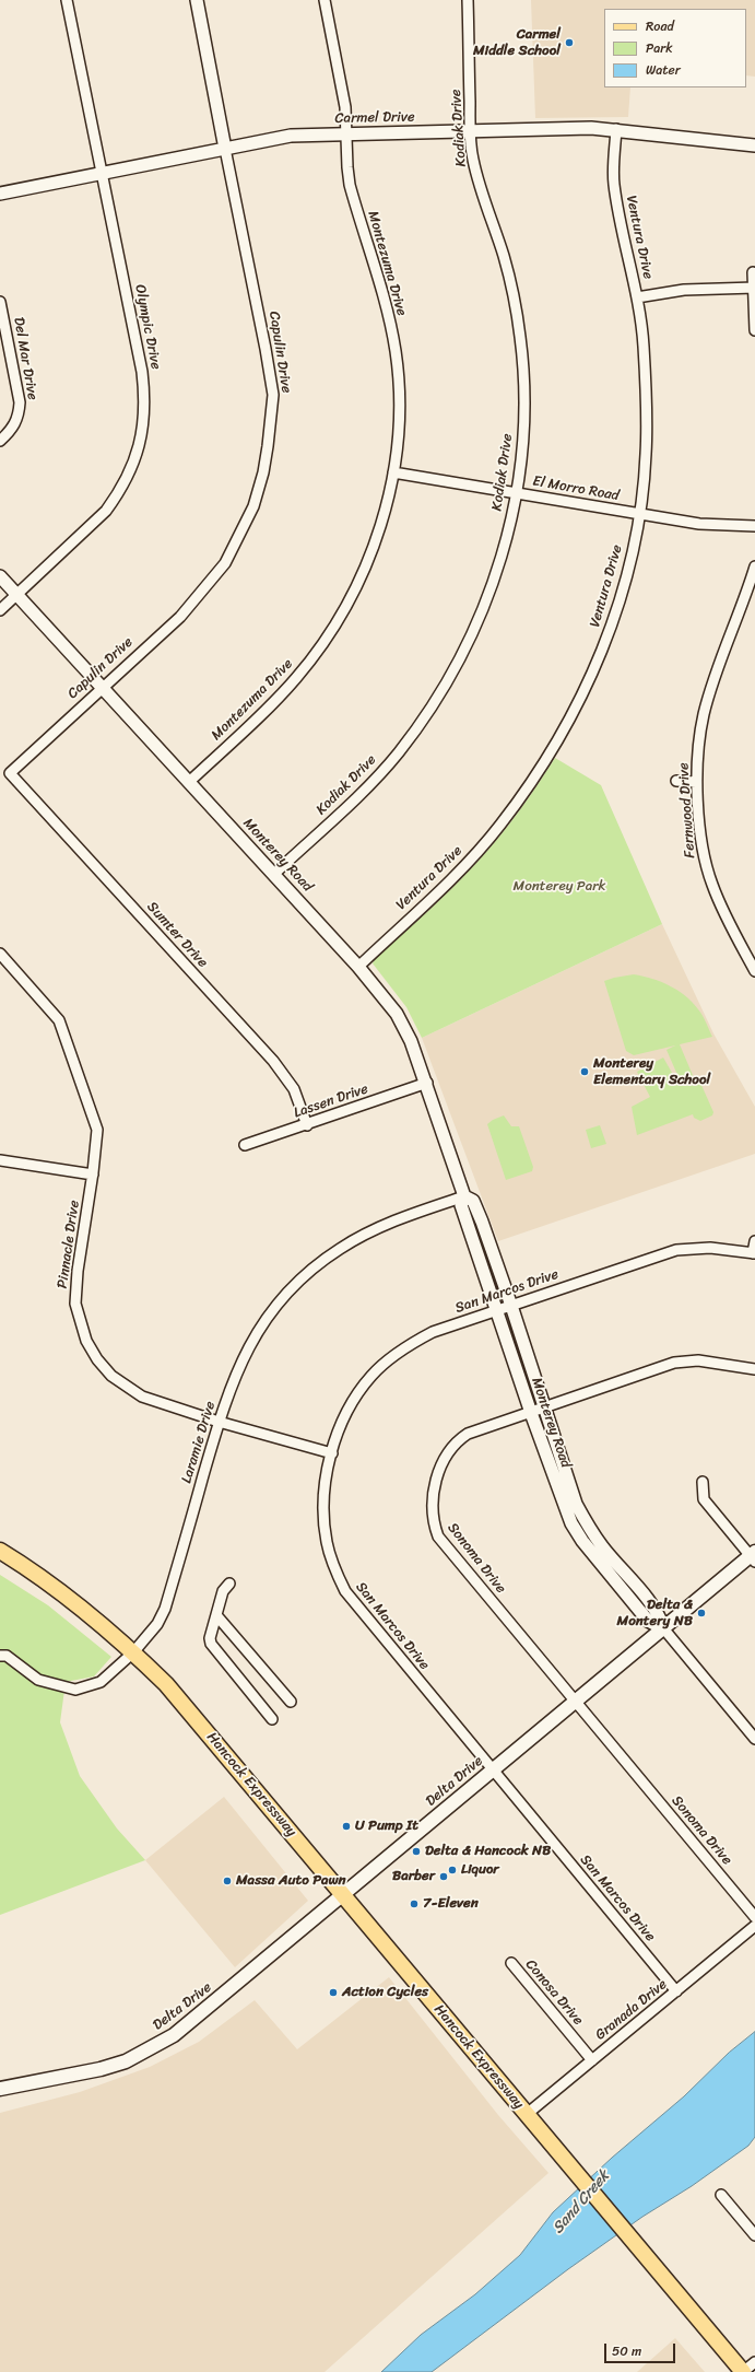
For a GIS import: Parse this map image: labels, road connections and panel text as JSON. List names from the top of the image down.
{
  "streets": {
    "main road": ["Delta Drive", "Hancock Expressway"],
    "street": [
      "Carmel Drive",
      "Kodiak Drive",
      "Ventura Drive",
      "Montezuma Drive",
      "Olympic Drive",
      "Capulin Drive",
      "Del Mar Drive",
      "El Morro Road",
      "Fernwood Drive",
      "Monterey Road",
      "Sumter Drive",
      "Lassen Drive",
      "Pinnacle Drive",
      "San Marcos Drive",
      "Laramie Drive",
      "Sonoma Drive",
      "Conosa Drive",
      "Granada Drive"
    ]
  },
  "crossings": [
    ["Carmel Drive", "Kodiak Drive"],
    ["Carmel Drive", "Ventura Drive"],
    ["Carmel Drive", "Montezuma Drive"],
    ["Carmel Drive", "Olympic Drive"],
    ["Carmel Drive", "Capulin Drive"],
    ["Kodiak Drive", "El Morro Road"],
    ["Kodiak Drive", "Monterey Road"],
    ["Ventura Drive", "El Morro Road"],
    ["Ventura Drive", "Monterey Road"],
    ["Montezuma Drive", "El Morro Road"],
    ["Montezuma Drive", "Monterey Road"],
    ["Olympic Drive", "Monterey Road"],
    ["Capulin Drive", "Monterey Road"],
    ["Capulin Drive", "Sumter Drive"],
    ["Monterey Road", "Lassen Drive"],
    ["Monterey Road", "San Marcos Drive"],
    ["Monterey Road", "Laramie Drive"],
    ["Monterey Road", "Sonoma Drive"],
    ["Monterey Road", "Delta Drive"],
    ["Sumter Drive", "Lassen Drive"],
    ["Pinnacle Drive", "San Marcos Drive"],
    ["Pinnacle Drive", "Laramie Drive"],
    ["San Marcos Drive", "Delta Drive"],
    ["San Marcos Drive", "Granada Drive"],
    ["Laramie Drive", "Hancock Expressway"],
    ["Sonoma Drive", "Delta Drive"],
    ["Delta Drive", "Hancock Expressway"],
    ["Hancock Expressway", "Granada Drive"],
    ["Conosa Drive", "Granada Drive"]
  ],
  "water": ["Sand Creek"],
  "parks": ["Monterey Park"],
  "places": [
    "Carmel Middle School",
    "Monterey Elementary School",
    "Delta & Montery NB",
    "U Pump It",
    "Delta & Hancock NB",
    "Liquor",
    "Barber",
    "Massa Auto Pawn",
    "7-Eleven",
    "Action Cycles"
  ],
  "legend": ["Road", "Park", "Water"],
  "scale_bar": "50 m"
}
